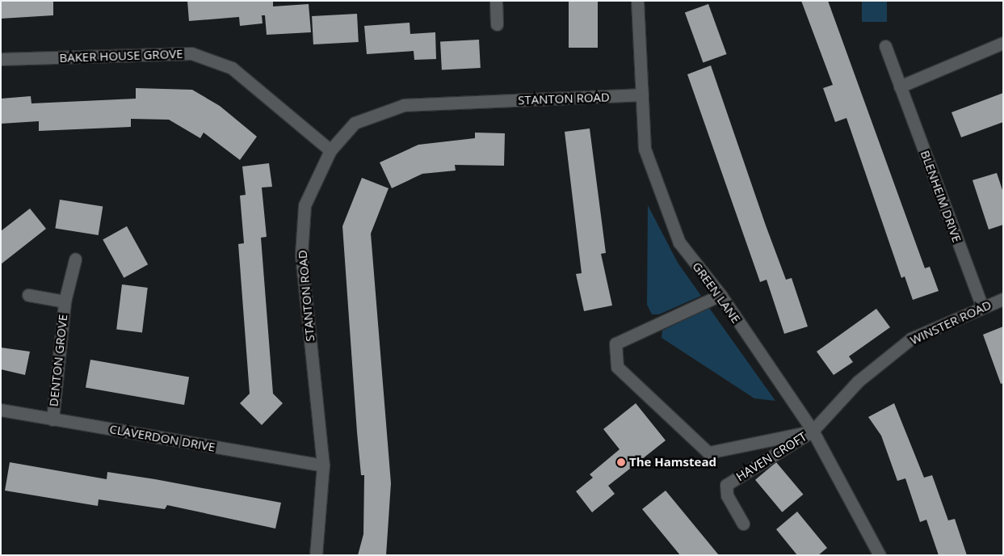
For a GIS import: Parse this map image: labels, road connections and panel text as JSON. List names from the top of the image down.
{
  "streets": {
    "street": [
      "BAKER HOUSE GROVE",
      "STANTON ROAD",
      "BLENHEIM DRIVE",
      "GREEN LANE",
      "WINSTER ROAD",
      "DENTON GROVE",
      "CLAVERDON DRIVE",
      "HAVEN CROFT"
    ]
  },
  "crossings": [
    ["BAKER HOUSE GROVE", "STANTON ROAD"],
    ["STANTON ROAD", "GREEN LANE"],
    ["STANTON ROAD", "CLAVERDON DRIVE"],
    ["BLENHEIM DRIVE", "WINSTER ROAD"],
    ["GREEN LANE", "WINSTER ROAD"],
    ["GREEN LANE", "HAVEN CROFT"],
    ["WINSTER ROAD", "HAVEN CROFT"],
    ["DENTON GROVE", "CLAVERDON DRIVE"]
  ],
  "places": ["The Hamstead"]
}
